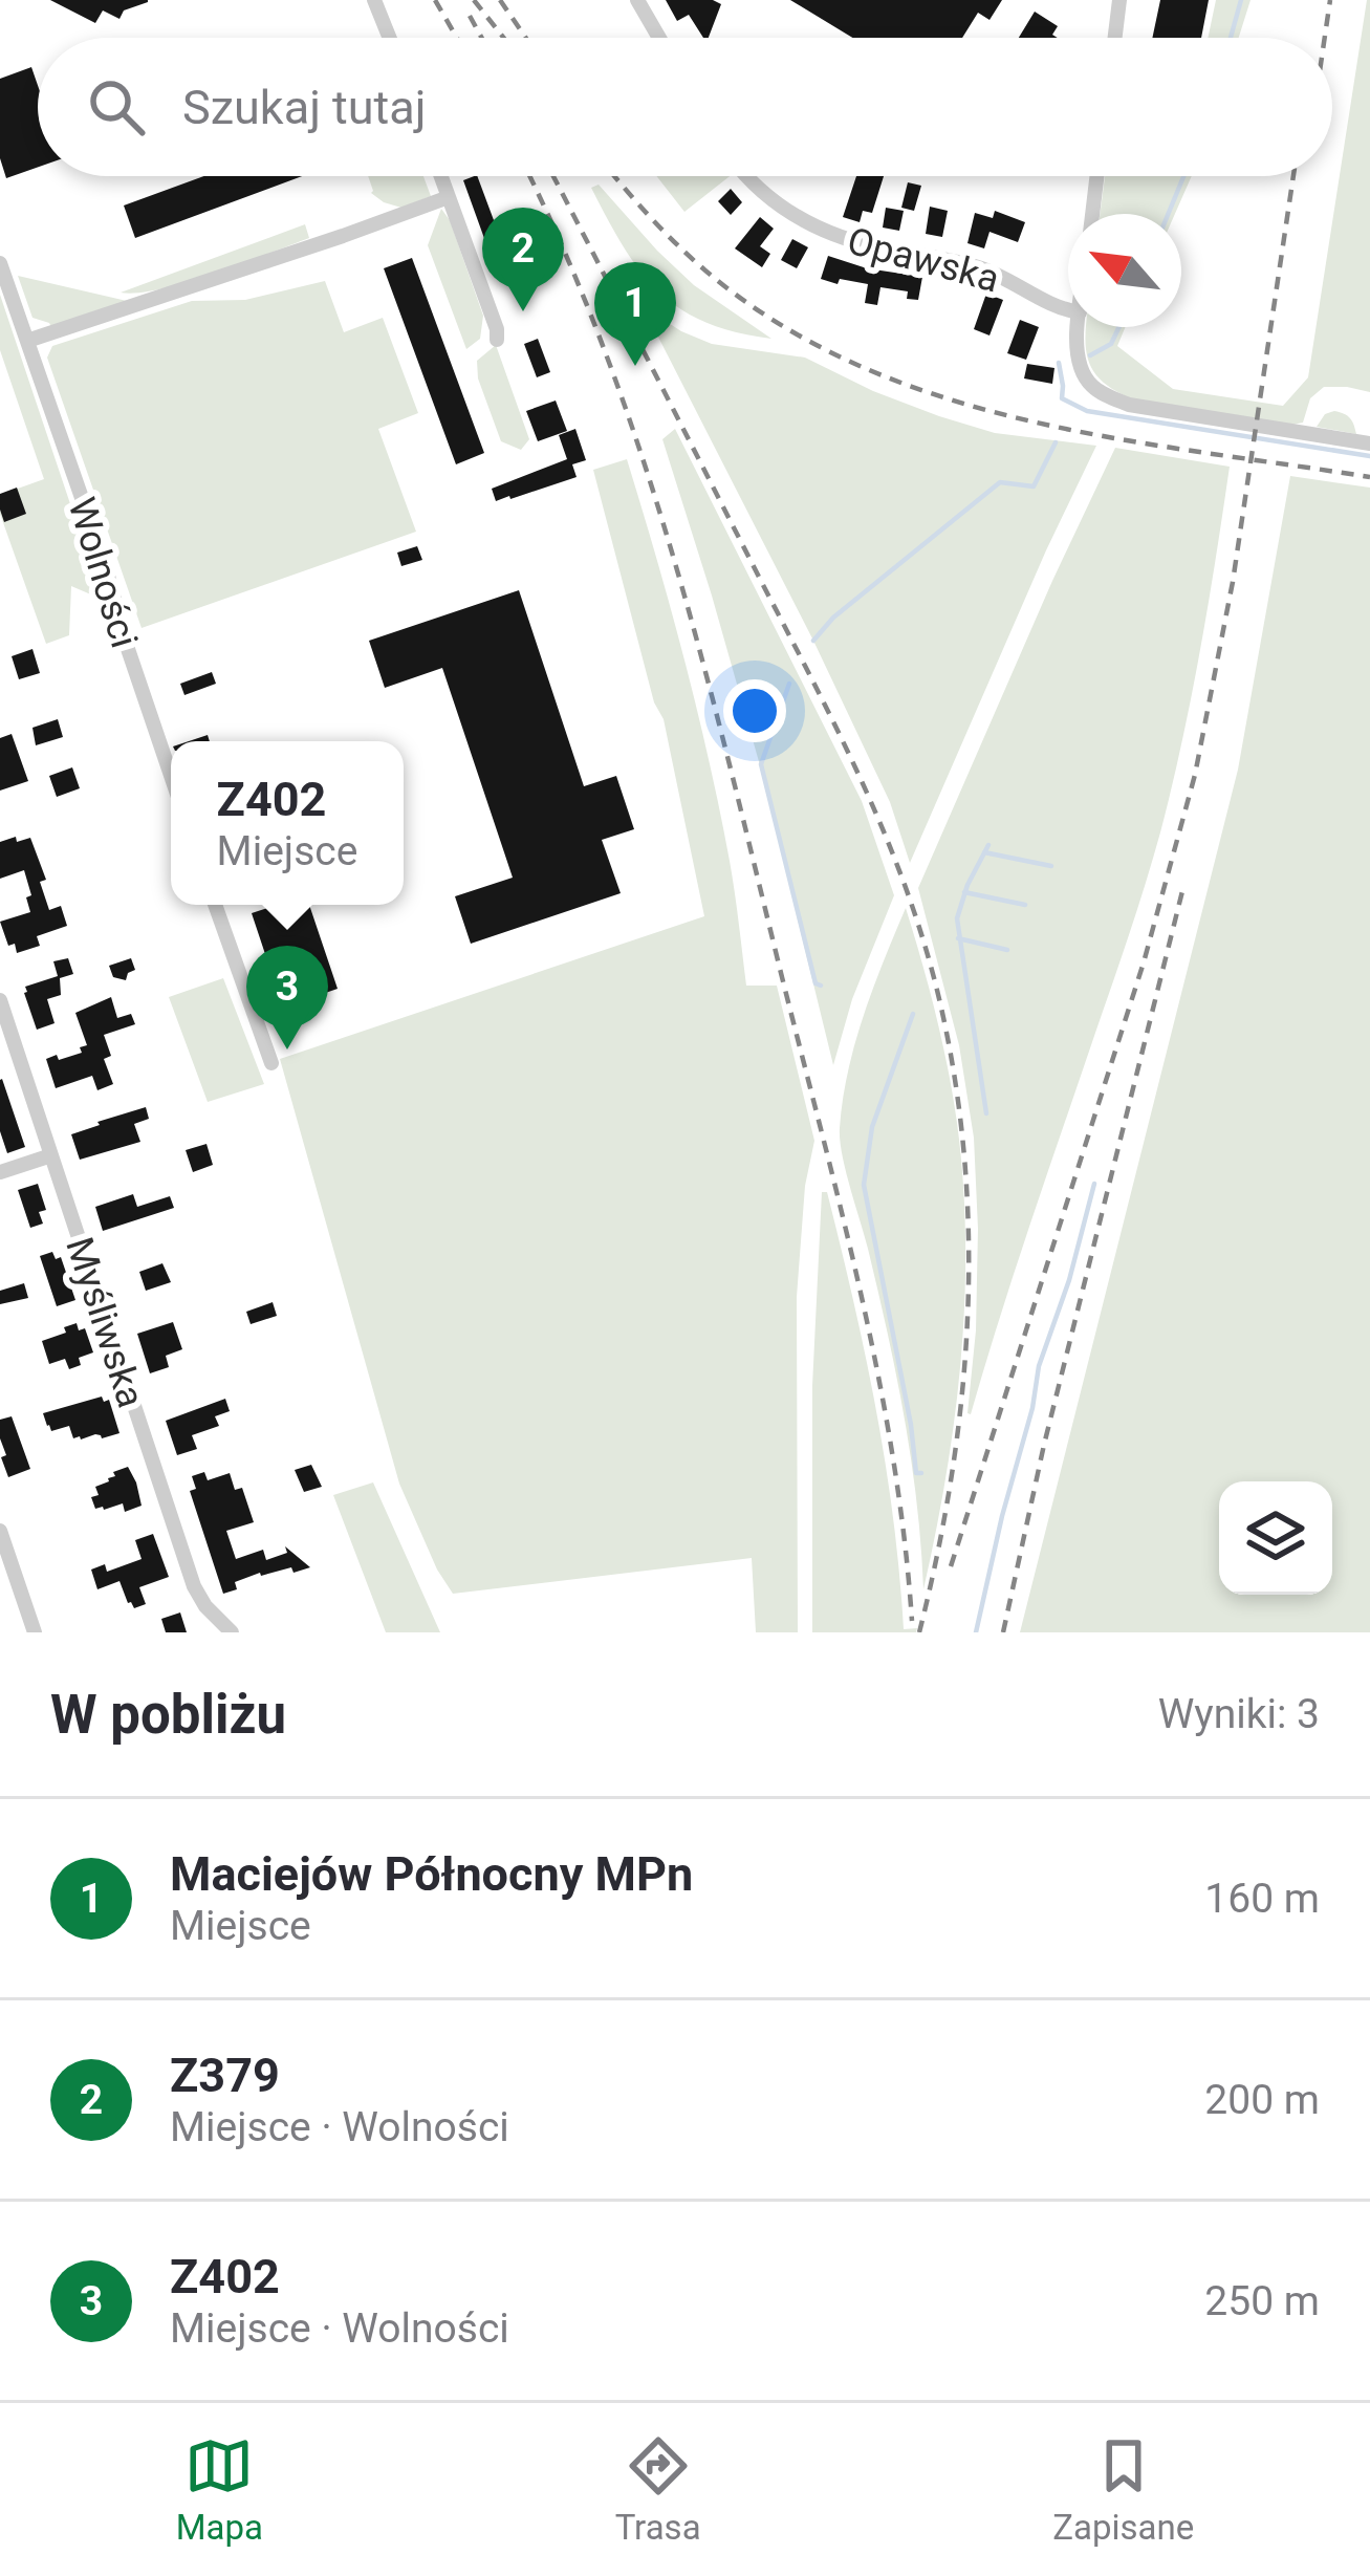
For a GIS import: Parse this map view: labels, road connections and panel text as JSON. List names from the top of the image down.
{
  "streets": {
    "street": ["Opawska", "Wolności", "Myśliwska"]
  },
  "north": "top left",
  "page": {
    "search": "Szukaj tutaj",
    "pins": ["2", "1", "3"],
    "popup": ["Z402", "Miejsce"],
    "heading": ["W pobliżu", "Wyniki: 3"],
    "list": [
      {
        "mark": "1",
        "name": "Maciejów Północny MPn",
        "note": "Miejsce",
        "value": "160 m"
      },
      {
        "mark": "2",
        "name": "Z379",
        "note": "Miejsce · Wolności",
        "value": "200 m"
      },
      {
        "mark": "3",
        "name": "Z402",
        "note": "Miejsce · Wolności",
        "value": "250 m"
      }
    ],
    "nav": ["Mapa", "Trasa", "Zapisane"]
  }
}
